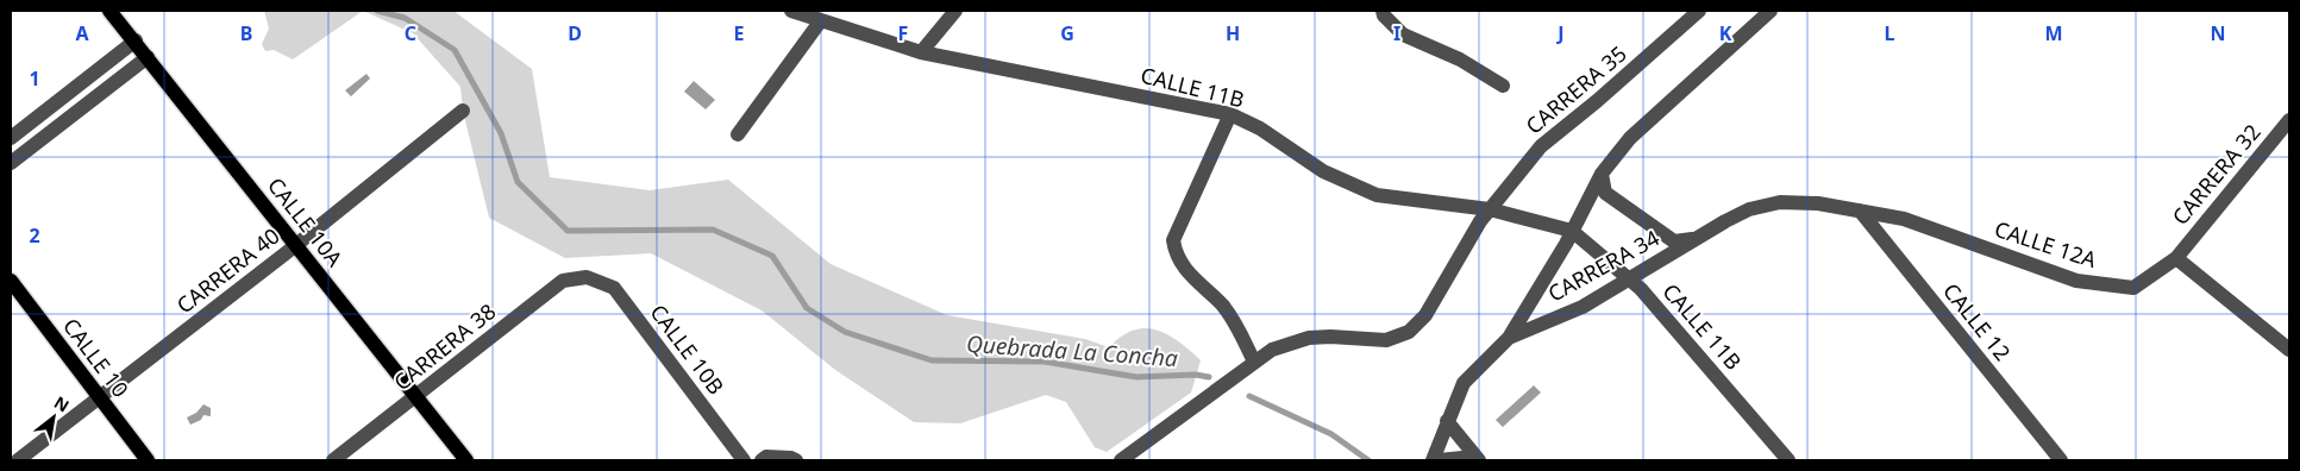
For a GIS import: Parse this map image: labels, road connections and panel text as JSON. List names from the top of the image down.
{
  "streets": {
    "main road": ["CALLE 10A", "CALLE 10"],
    "street": [
      "CALLE 11B",
      "CARRERA 35",
      "CARRERA 32",
      "CALLE 12A",
      "CARRERA 34",
      "CARRERA 40",
      "CALLE 12",
      "CARRERA 38",
      "CALLE 10B"
    ]
  },
  "crossings": [
    ["CALLE 11B", "CARRERA 35"],
    ["CALLE 11B", "CARRERA 34"],
    ["CARRERA 32", "CALLE 12A"],
    ["CALLE 10A", "CARRERA 40"],
    ["CALLE 10A", "CARRERA 38"],
    ["CALLE 12A", "CARRERA 34"],
    ["CALLE 12A", "CALLE 12"],
    ["CARRERA 34", "CALLE 12"],
    ["CARRERA 40", "CALLE 10"],
    ["CARRERA 38", "CALLE 10B"]
  ],
  "water": ["Quebrada La Concha"],
  "north": "top right",
  "grid": {
    "columns": [
      "A",
      "B",
      "C",
      "D",
      "E",
      "F",
      "G",
      "H",
      "I",
      "J",
      "K",
      "L",
      "M",
      "N"
    ],
    "rows": ["1", "2"]
  }
}
